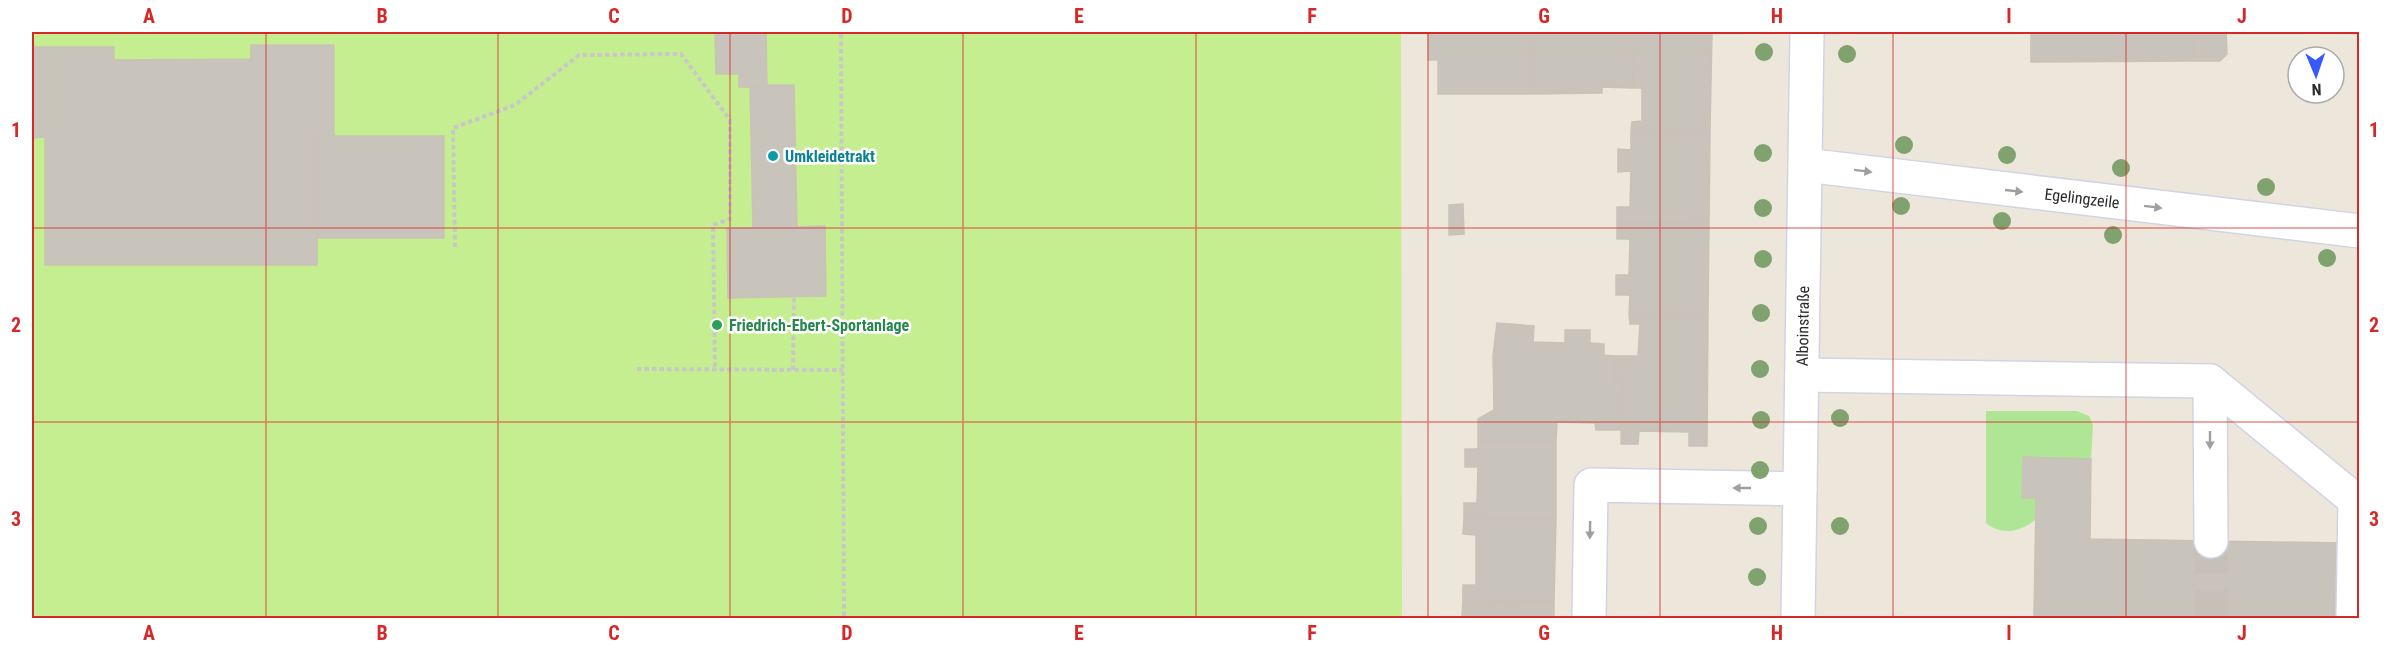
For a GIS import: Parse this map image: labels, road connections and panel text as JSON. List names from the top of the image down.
{
  "streets": {
    "street": ["Egelingzeile", "Alboinstraße"]
  },
  "crossings": [
    ["Egelingzeile", "Alboinstraße"]
  ],
  "places": ["Umkleidetrakt", "Friedrich-Ebert-Sportanlage"],
  "north": "bottom",
  "grid": {
    "columns": [
      "A",
      "B",
      "C",
      "D",
      "E",
      "F",
      "G",
      "H",
      "I",
      "J"
    ],
    "rows": ["1", "2", "3"]
  }
}
